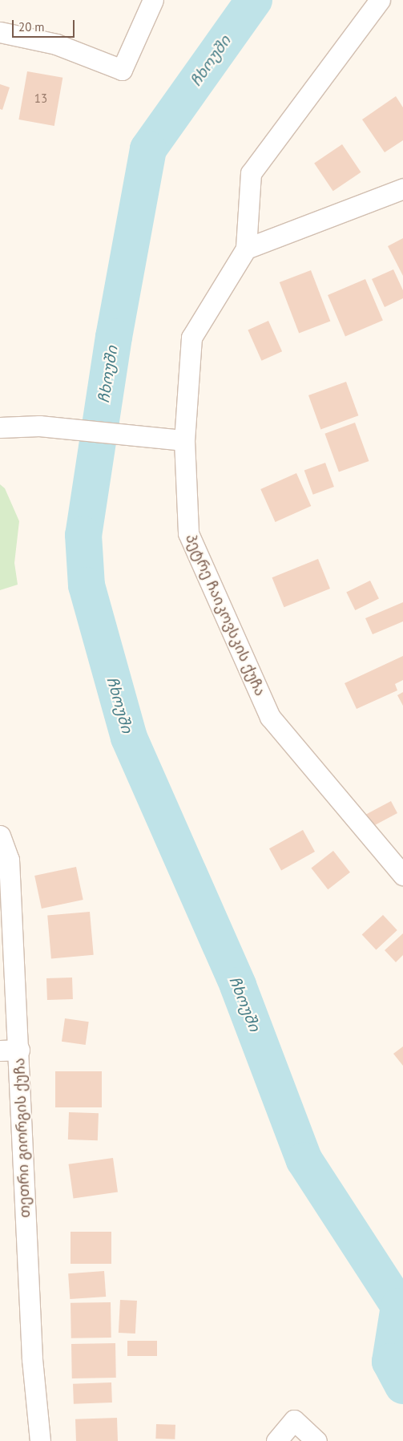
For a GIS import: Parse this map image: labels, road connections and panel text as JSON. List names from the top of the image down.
{
  "streets": {
    "street": ["პეტრე ჩაიკოვსკის ქუჩა", "თეთრი გიორგის ქუჩა"]
  },
  "water": ["ჩხოუში"],
  "house_numbers": ["13"],
  "scale_bar": "20 m"
}
